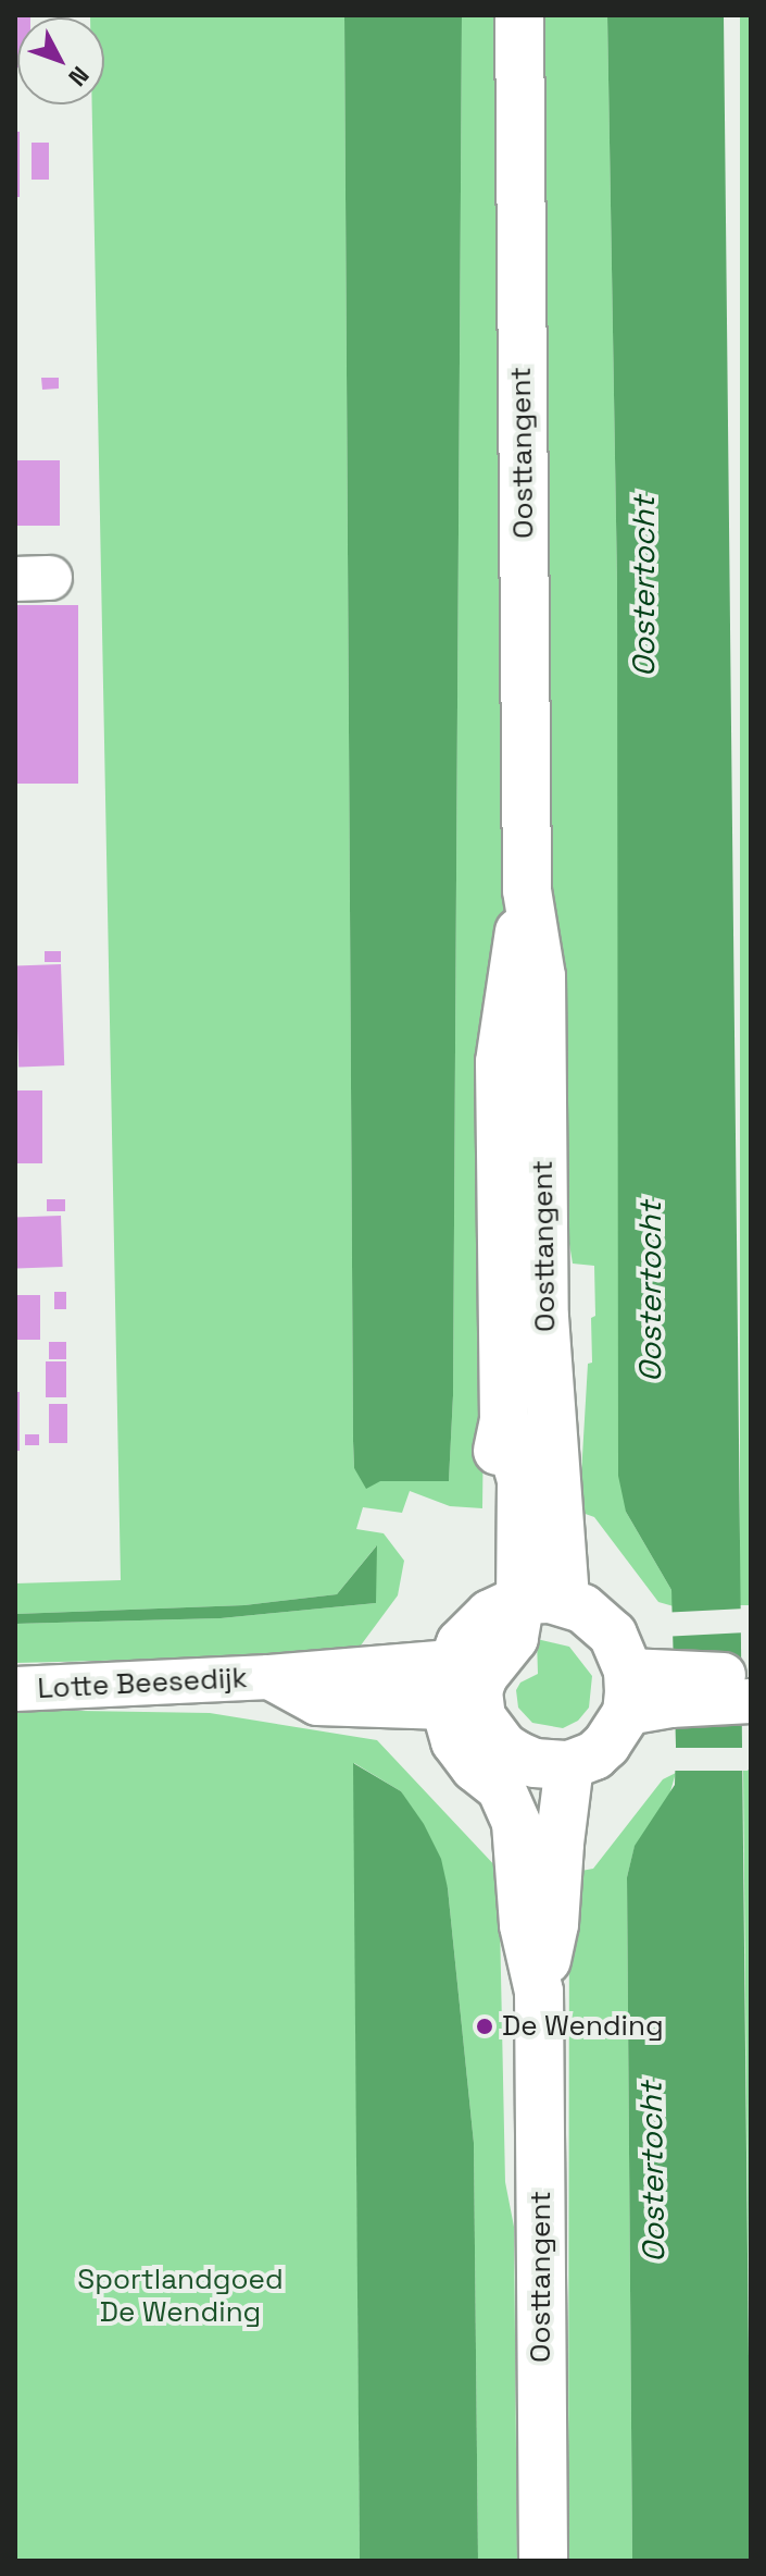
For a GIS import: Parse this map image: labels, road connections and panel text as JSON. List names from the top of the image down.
{
  "streets": {
    "main road": ["Oosttangent"],
    "street": ["Lotte Beesedijk"]
  },
  "crossings": [
    ["Oosttangent", "Lotte Beesedijk"]
  ],
  "water": ["Oostertocht"],
  "parks": ["Sportlandgoed De Wending"],
  "places": ["De Wending"],
  "north": "bottom right"
}
